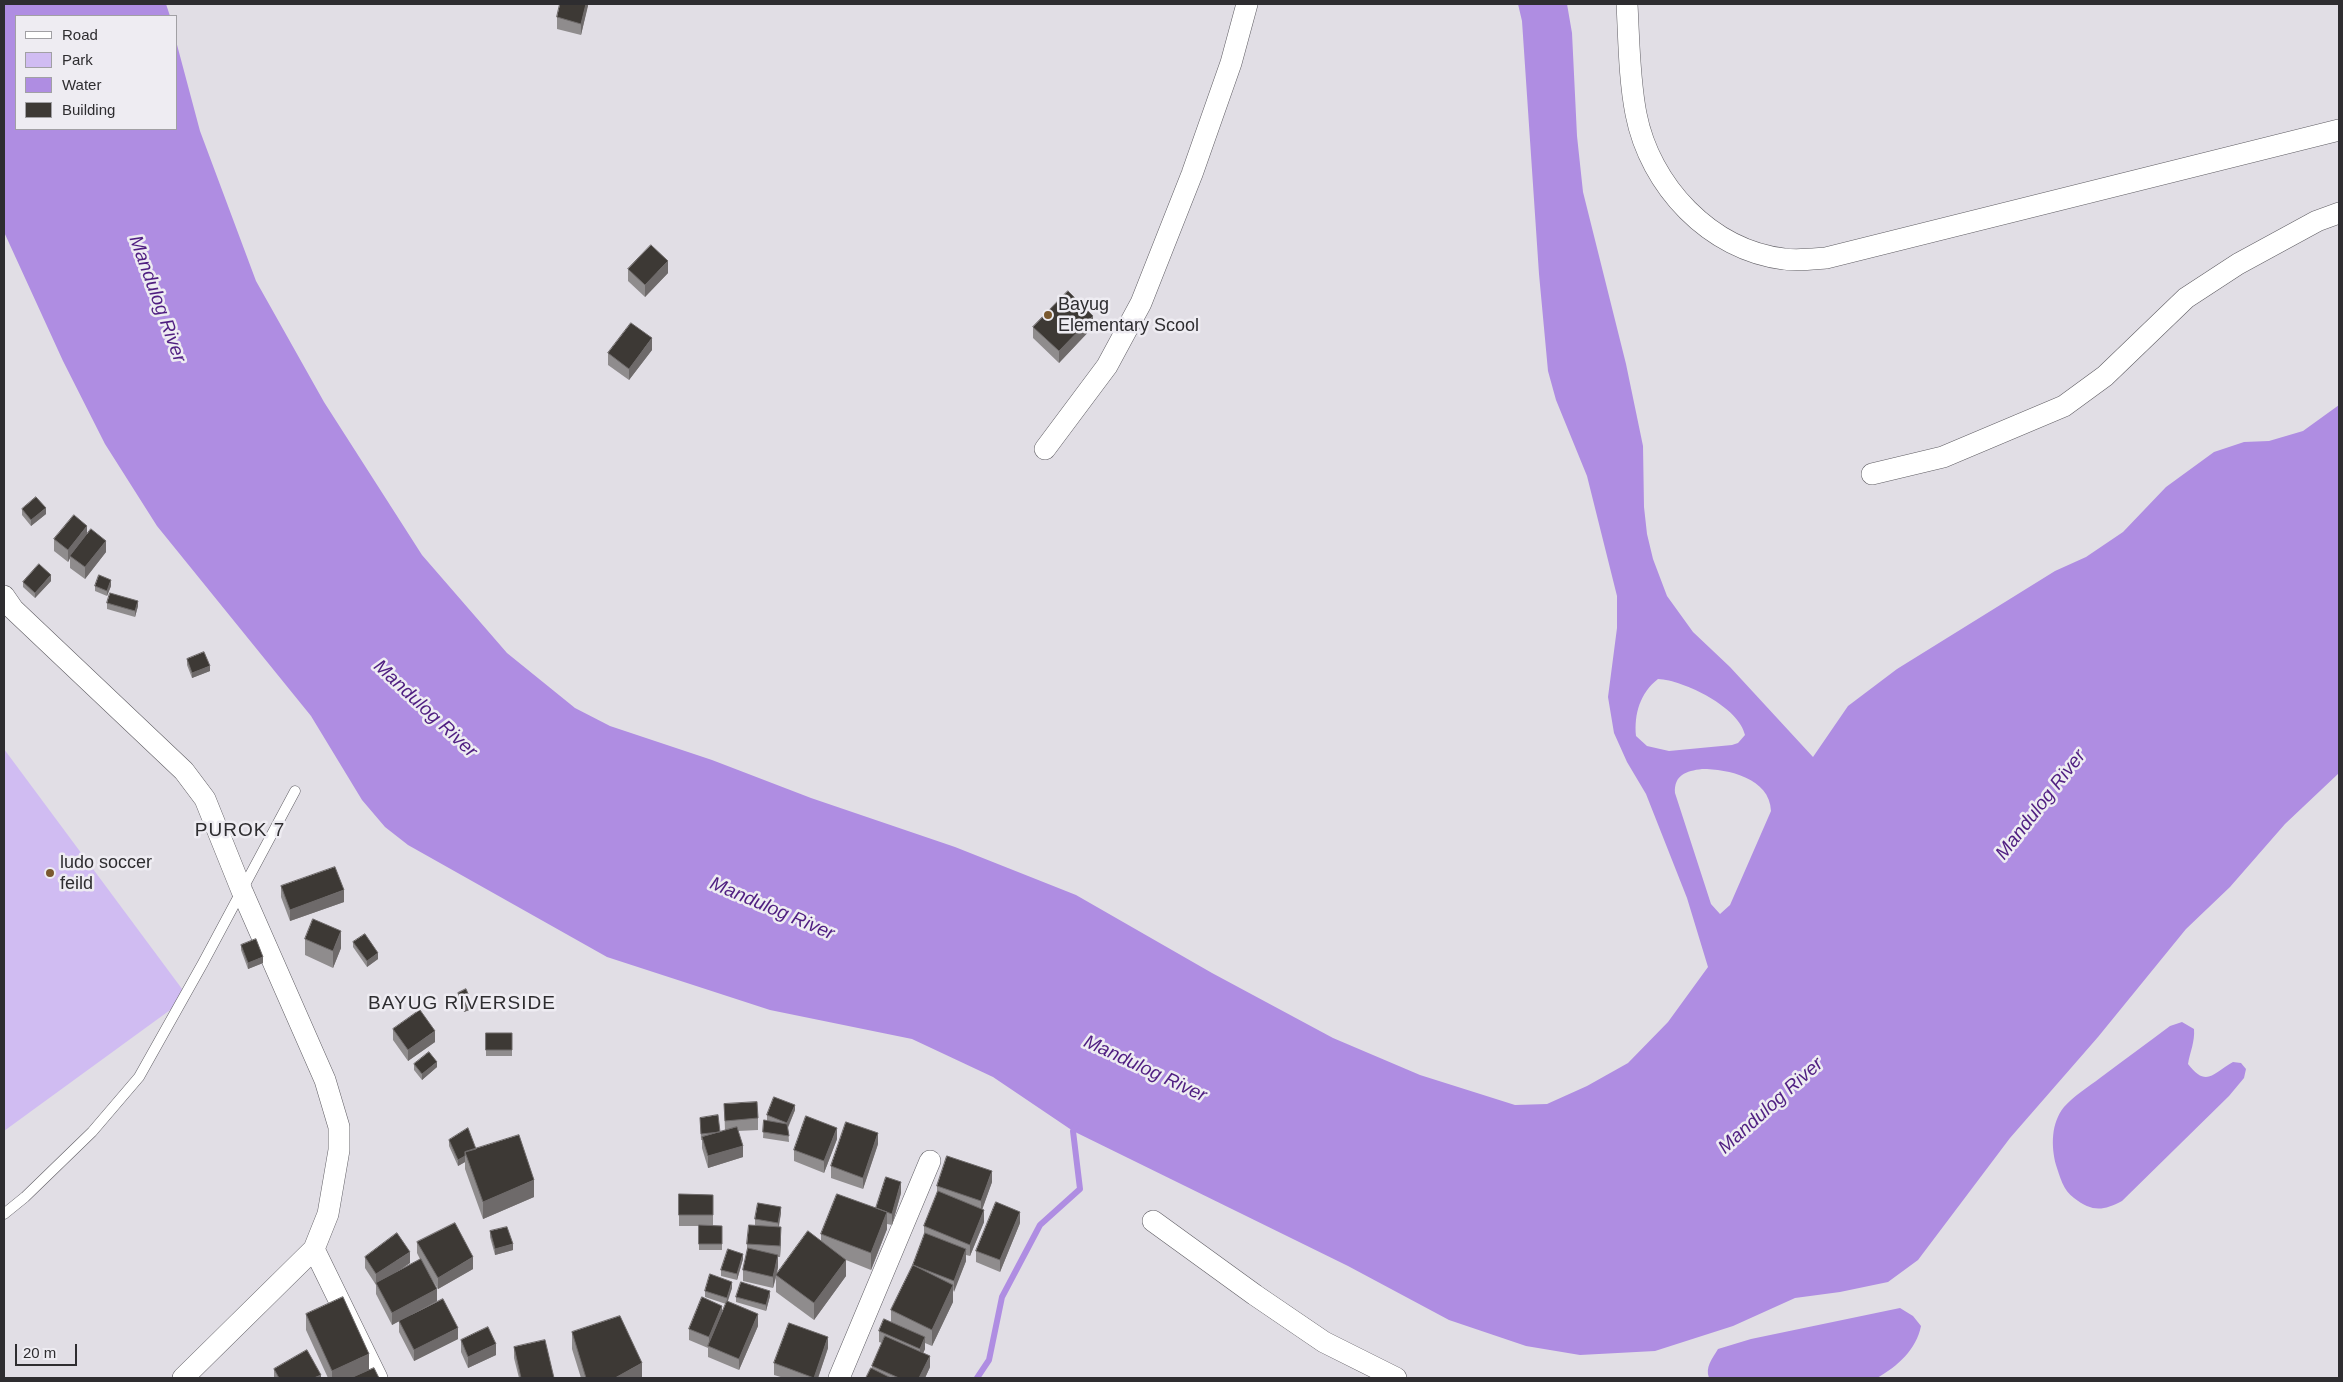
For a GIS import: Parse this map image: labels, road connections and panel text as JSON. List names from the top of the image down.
{
  "districts": ["PUROK 7", "BAYUG RIVERSIDE"],
  "water": ["Mandulog River"],
  "places": ["Bayug Elementary Scool", "ludo soccer feild"],
  "legend": [
    "Road",
    "Park",
    "Water",
    "Building"
  ],
  "scale_bar": "20 m"
}
